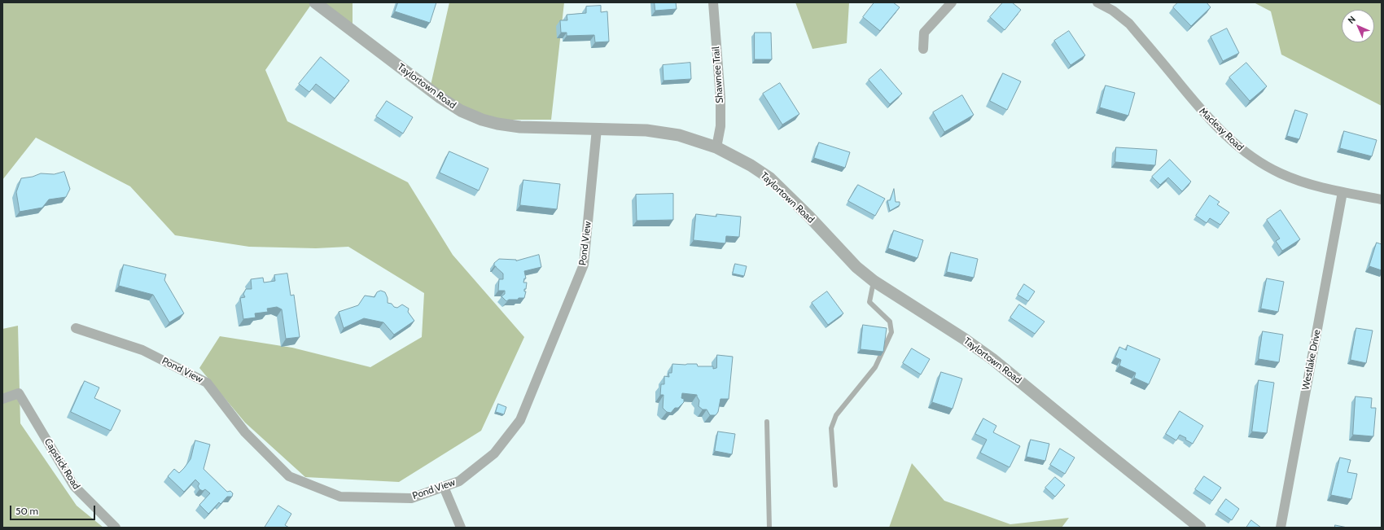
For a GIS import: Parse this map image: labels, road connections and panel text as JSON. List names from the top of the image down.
{
  "streets": {
    "street": [
      "Shawnee Trail",
      "Taylortown Road",
      "Macleay Road",
      "Pond View",
      "Westlake Drive",
      "Capstick Road"
    ]
  },
  "crossings": [
    ["Shawnee Trail", "Taylortown Road"],
    ["Taylortown Road", "Pond View"],
    ["Macleay Road", "Westlake Drive"]
  ],
  "scale_bar": "50 m",
  "north": "top left"
}
